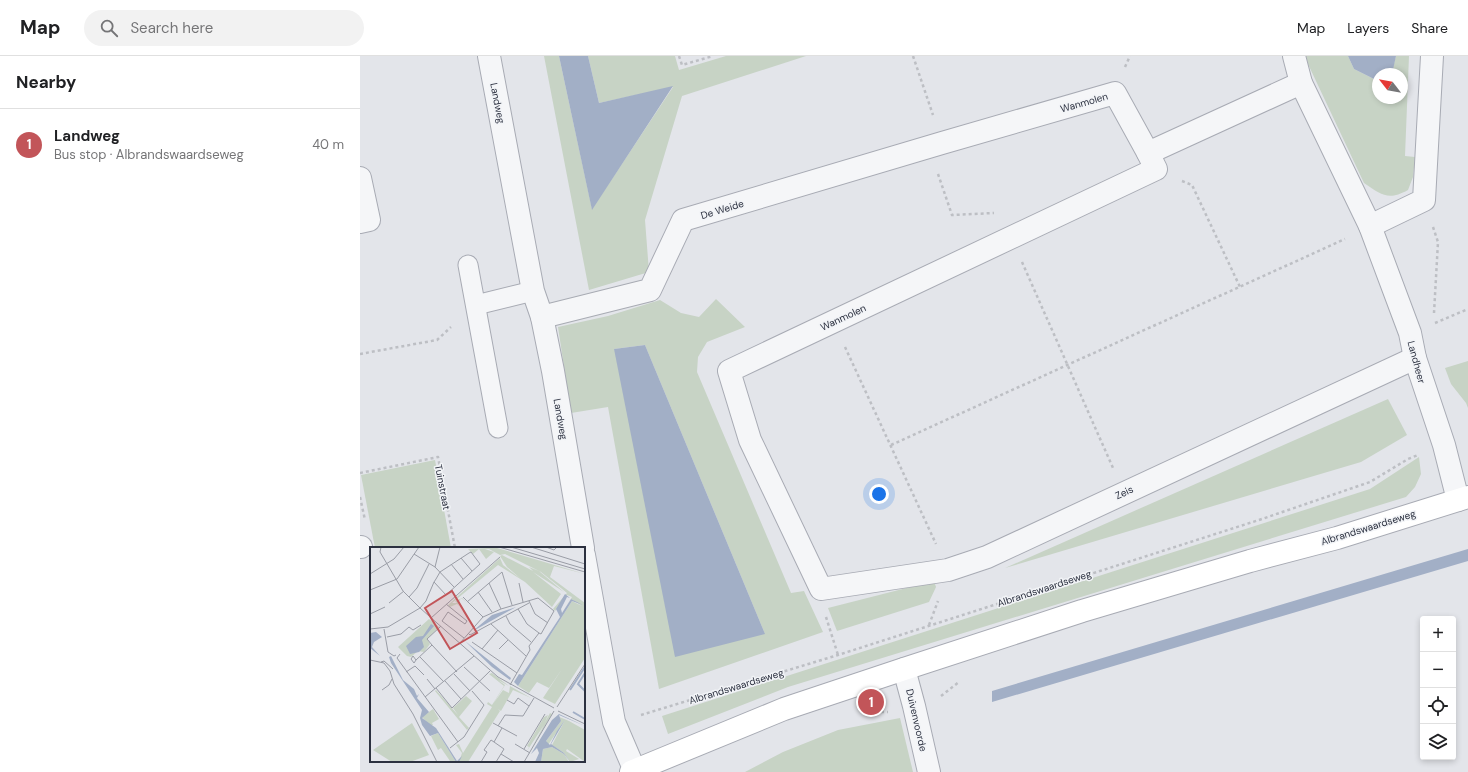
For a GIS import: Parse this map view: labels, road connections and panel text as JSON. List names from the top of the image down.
{
  "streets": {
    "street": [
      "Wanmolen",
      "Landweg",
      "De Weide",
      "Landheer",
      "Zeis",
      "Albrandswaardseweg",
      "Duivenvoorde"
    ],
    "path": ["Tuinstraat"]
  },
  "crossings": [
    ["Wanmolen", "De Weide"],
    ["Wanmolen", "Landheer"],
    ["Wanmolen", "Zeis"],
    ["Landweg", "De Weide"],
    ["Landheer", "Zeis"],
    ["Landheer", "Albrandswaardseweg"],
    ["Albrandswaardseweg", "Duivenvoorde"]
  ],
  "north": "top left",
  "page": {
    "header": "Map",
    "search": "Search here",
    "nav": ["Map", "Layers", "Share"],
    "heading": "Nearby",
    "list": [
      {
        "mark": "1",
        "name": "Landweg",
        "note": "Bus stop · Albrandswaardseweg",
        "value": "40 m"
      }
    ],
    "map_buttons": ["+", "−"],
    "pins": "1"
  }
}
